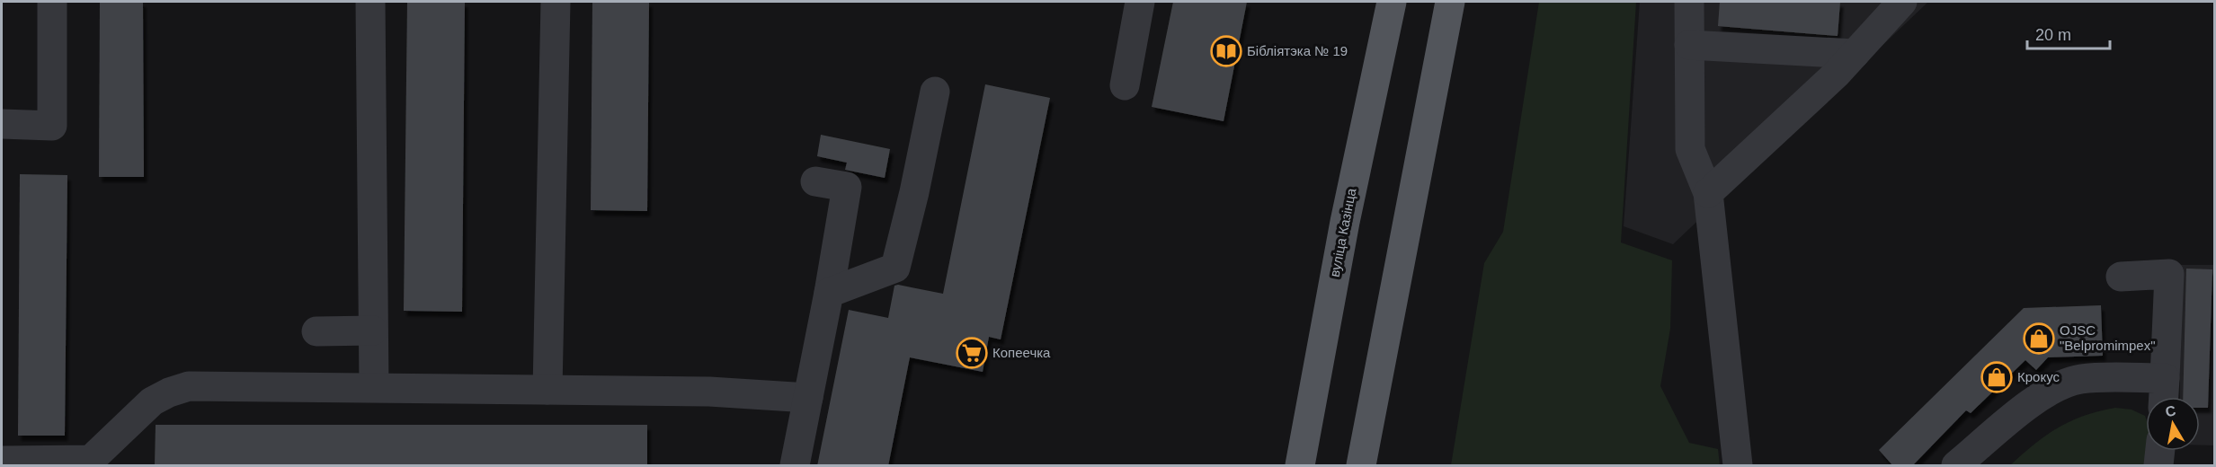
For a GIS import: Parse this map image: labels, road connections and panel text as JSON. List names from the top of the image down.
{
  "streets": {
    "main road": ["вуліца Казінца"]
  },
  "places": {
    "library": ["Бібліятэка № 19"],
    "shop": ["OJSC \"Belpromimpex\"", "Крокус"],
    "supermarket": ["Копеечка"]
  },
  "scale_bar": "20 m",
  "north": "top"
}
